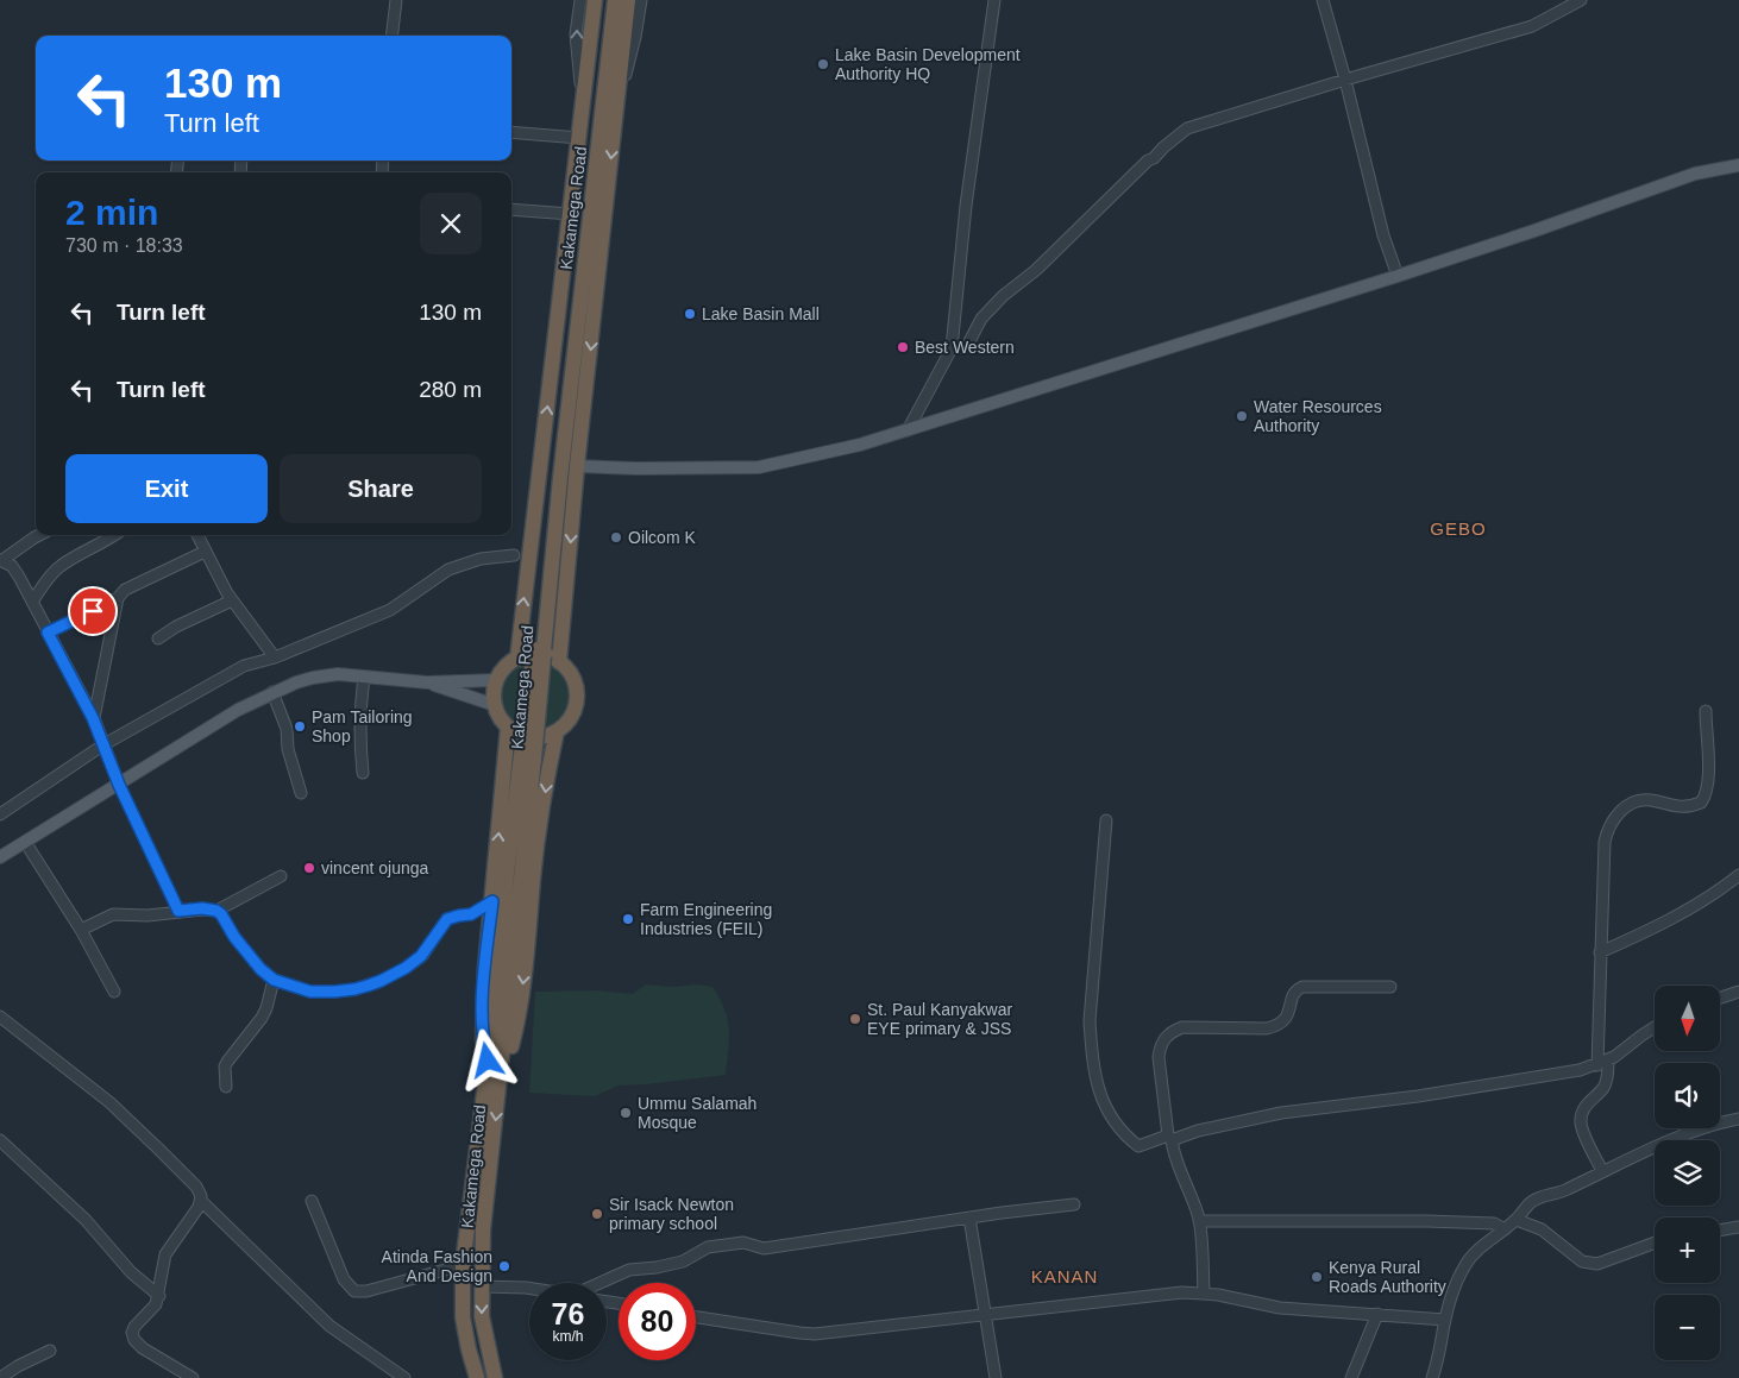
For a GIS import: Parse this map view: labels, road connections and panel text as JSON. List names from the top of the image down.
{
  "streets": {
    "highway": ["Kakamega Road"]
  },
  "districts": ["GEBO", "KANAN"],
  "places": [
    "Lake Basin Development Authority HQ",
    "Lake Basin Mall",
    "Best Western",
    "Water Resources Authority",
    "Oilcom K",
    "Pam Tailoring Shop",
    "vincent ojunga",
    "Farm Engineering Industries (FEIL)",
    "St. Paul Kanyakwar EYE primary & JSS",
    "Ummu Salamah Mosque",
    "Sir Isack Newton primary school",
    "Atinda Fashion And Design",
    "Kenya Rural Roads Authority"
  ],
  "north": "bottom",
  "page": {
    "turn": ["130 m", "Turn left"],
    "heading": ["2 min", "730 m · 18:33"],
    "list": [
      {
        "name": "Turn left",
        "value": "130 m"
      },
      {
        "name": "Turn left",
        "value": "280 m"
      }
    ],
    "buttons": ["Exit", "Share"],
    "map_buttons": ["+", "−"],
    "speed": "76 km/h",
    "limit": "80"
  }
}
